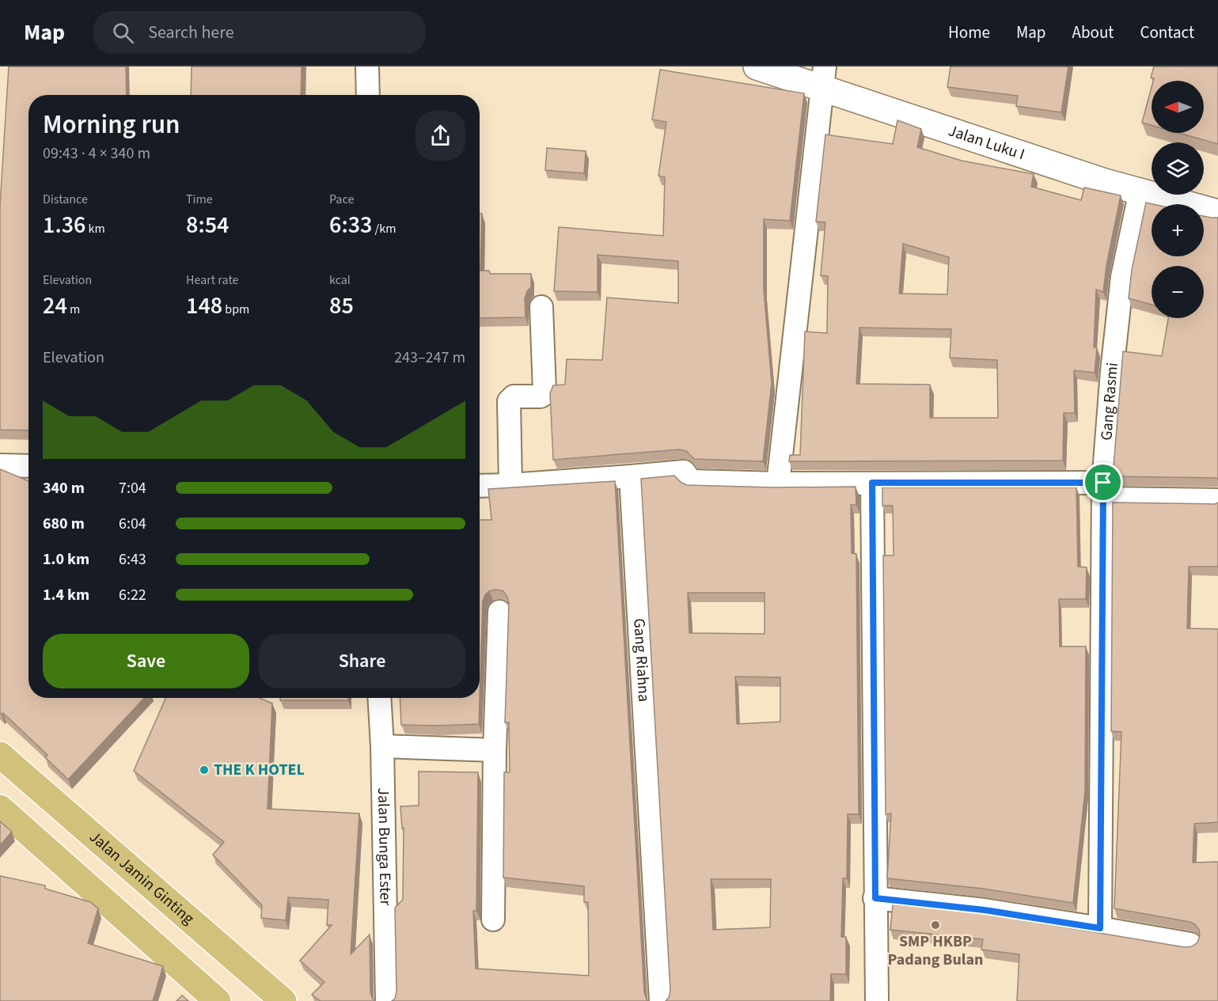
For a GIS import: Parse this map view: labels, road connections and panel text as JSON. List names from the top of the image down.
{
  "streets": {
    "main road": ["Jalan Jamin Ginting"],
    "street": [
      "Jalan Luku I",
      "Gang Rasmi",
      "Gang Riahna",
      "Jalan Bunga Ester"
    ]
  },
  "crossings": [
    ["Jalan Luku I", "Gang Rasmi"]
  ],
  "places": ["THE K HOTEL", "SMP HKBP Padang Bulan"],
  "north": "left",
  "page": {
    "header": "Map",
    "search": "Search here",
    "nav": [
      "Home",
      "Map",
      "About",
      "Contact"
    ],
    "map_buttons": ["+", "−"],
    "heading": ["Morning run", "09:43 · 4 × 340 m"],
    "stats": [
      ["Distance", "1.36 km"],
      ["Time", "8:54"],
      ["Pace", "6:33 /km"],
      ["Elevation", "24 m"],
      ["Heart rate", "148 bpm"],
      ["kcal", "85"]
    ],
    "chart": ["Elevation", "243–247 m"],
    "list": [
      {
        "name": "340 m",
        "note": "7:04"
      },
      {
        "name": "680 m",
        "note": "6:04"
      },
      {
        "name": "1.0 km",
        "note": "6:43"
      },
      {
        "name": "1.4 km",
        "note": "6:22"
      }
    ],
    "buttons": ["Save", "Share"]
  }
}
